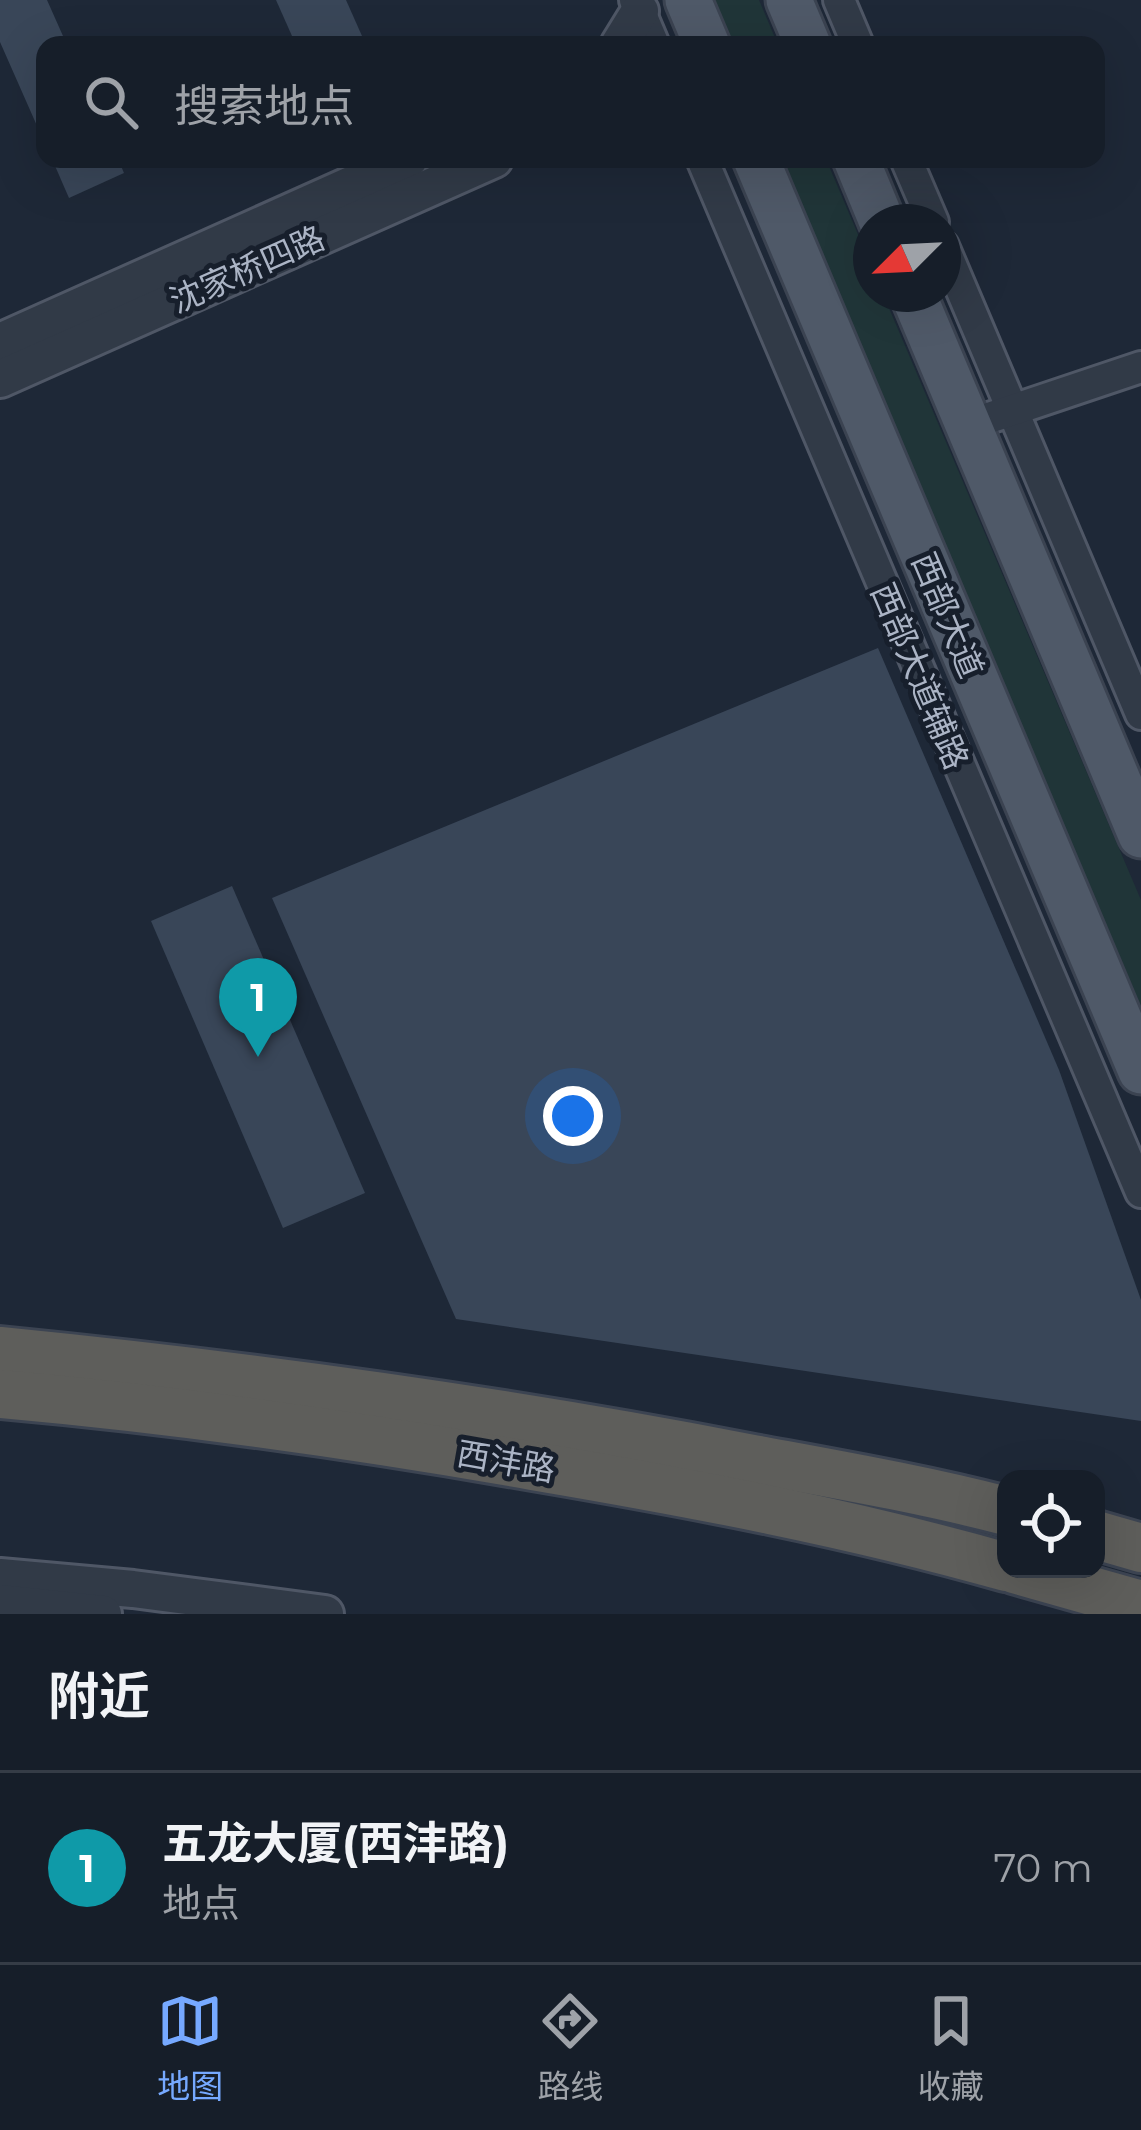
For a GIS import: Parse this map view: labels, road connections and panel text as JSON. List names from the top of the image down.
{
  "streets": {
    "highway": ["西沣路"],
    "main road": ["西部大道"],
    "street": ["沈家桥四路", "西部大道辅路"]
  },
  "north": "bottom left",
  "page": {
    "search": "搜索地点",
    "pins": "1",
    "heading": "附近",
    "list": [
      {
        "mark": "1",
        "name": "五龙大厦(西沣路)",
        "note": "地点",
        "value": "70 m"
      }
    ],
    "nav": ["地图", "路线", "收藏"]
  }
}
